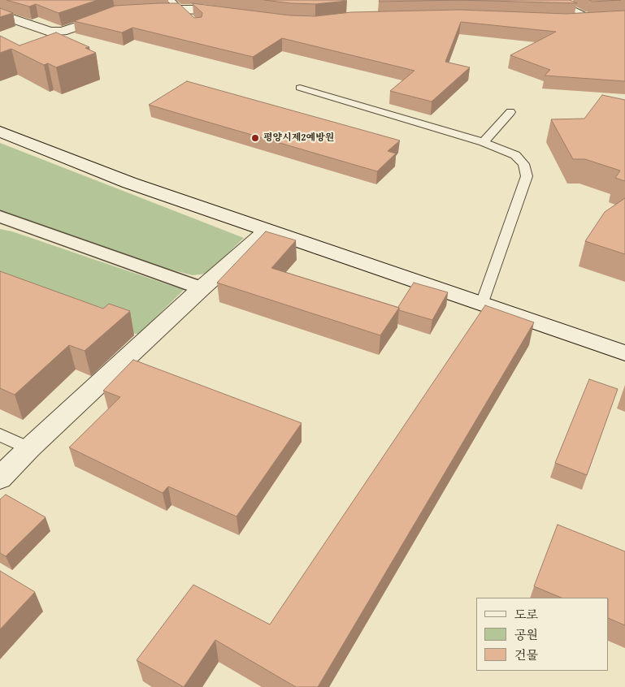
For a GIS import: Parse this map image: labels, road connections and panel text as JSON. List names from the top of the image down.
{
  "places": ["평양시제2예방원"],
  "legend": ["도로", "공원", "건물"]
}
